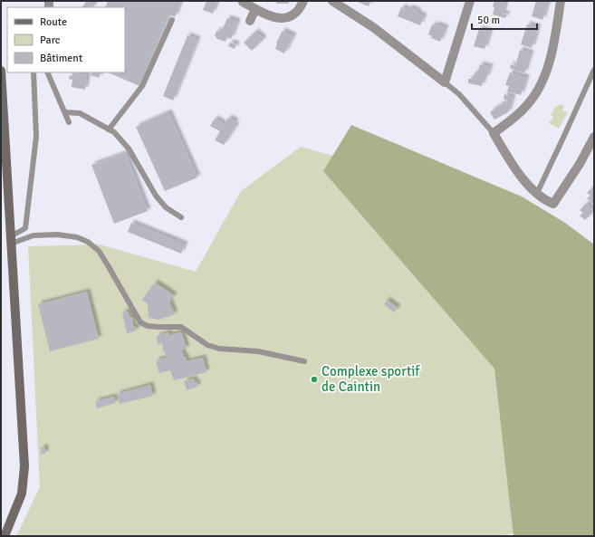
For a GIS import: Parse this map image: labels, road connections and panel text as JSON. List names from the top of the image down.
{
  "places": ["Complexe sportif de Caintin"],
  "legend": ["Route", "Parc", "Bâtiment"],
  "scale_bar": "50 m"
}
